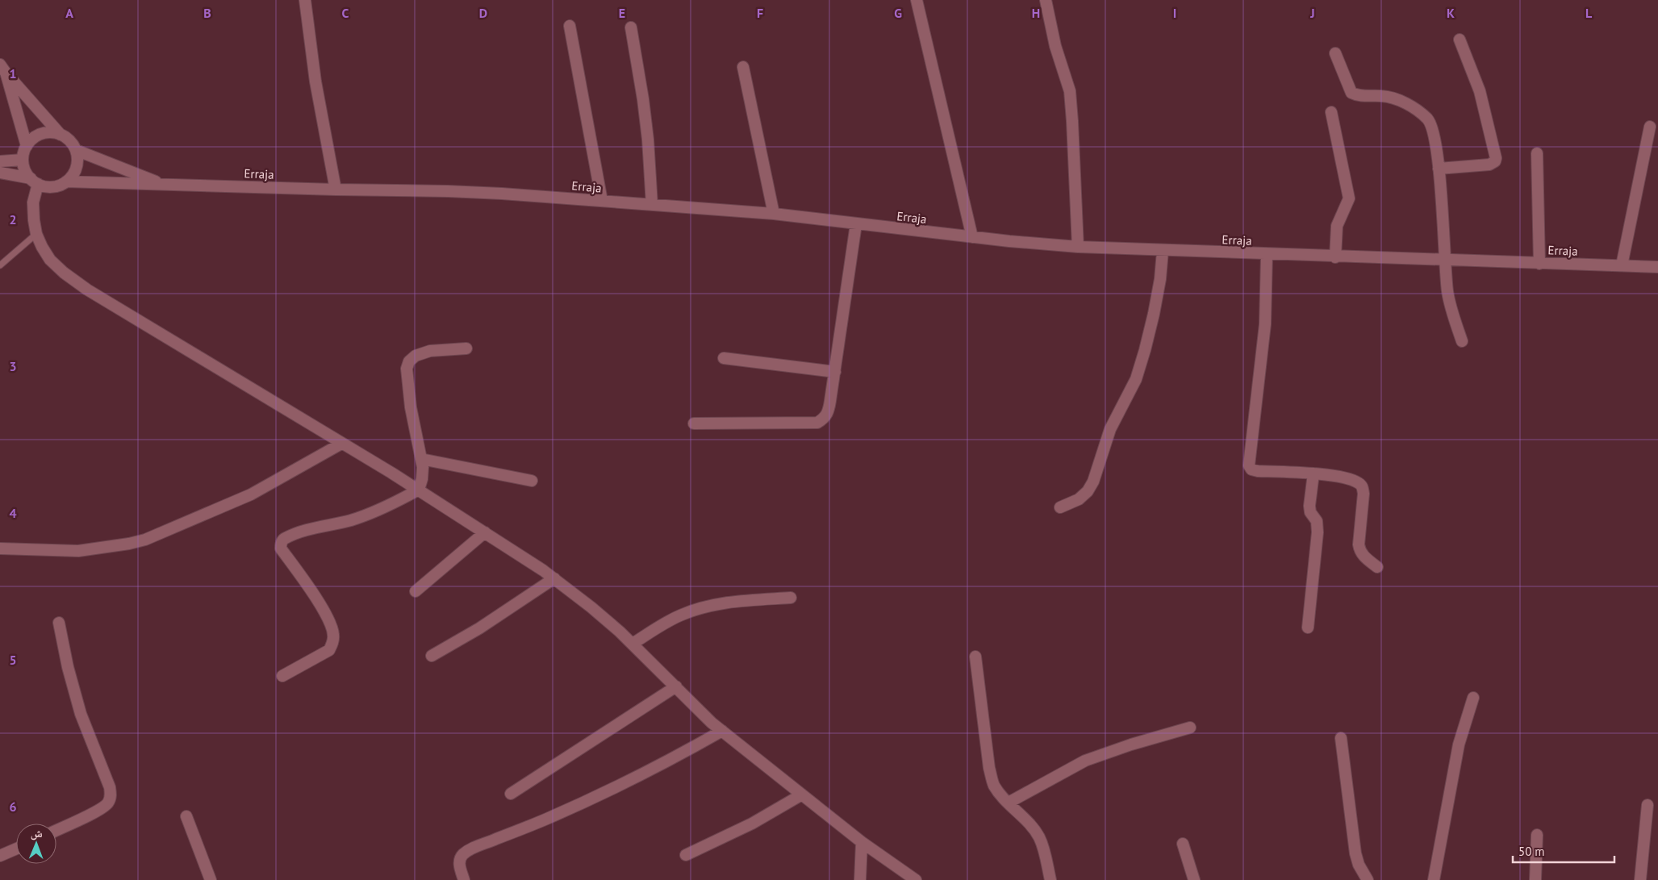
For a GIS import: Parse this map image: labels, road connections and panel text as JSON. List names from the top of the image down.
{
  "streets": {
    "street": ["Erraja"]
  },
  "scale_bar": "50 m",
  "north": "top",
  "grid": {
    "columns": [
      "A",
      "B",
      "C",
      "D",
      "E",
      "F",
      "G",
      "H",
      "I",
      "J",
      "K",
      "L"
    ],
    "rows": [
      "1",
      "2",
      "3",
      "4",
      "5",
      "6"
    ]
  }
}
